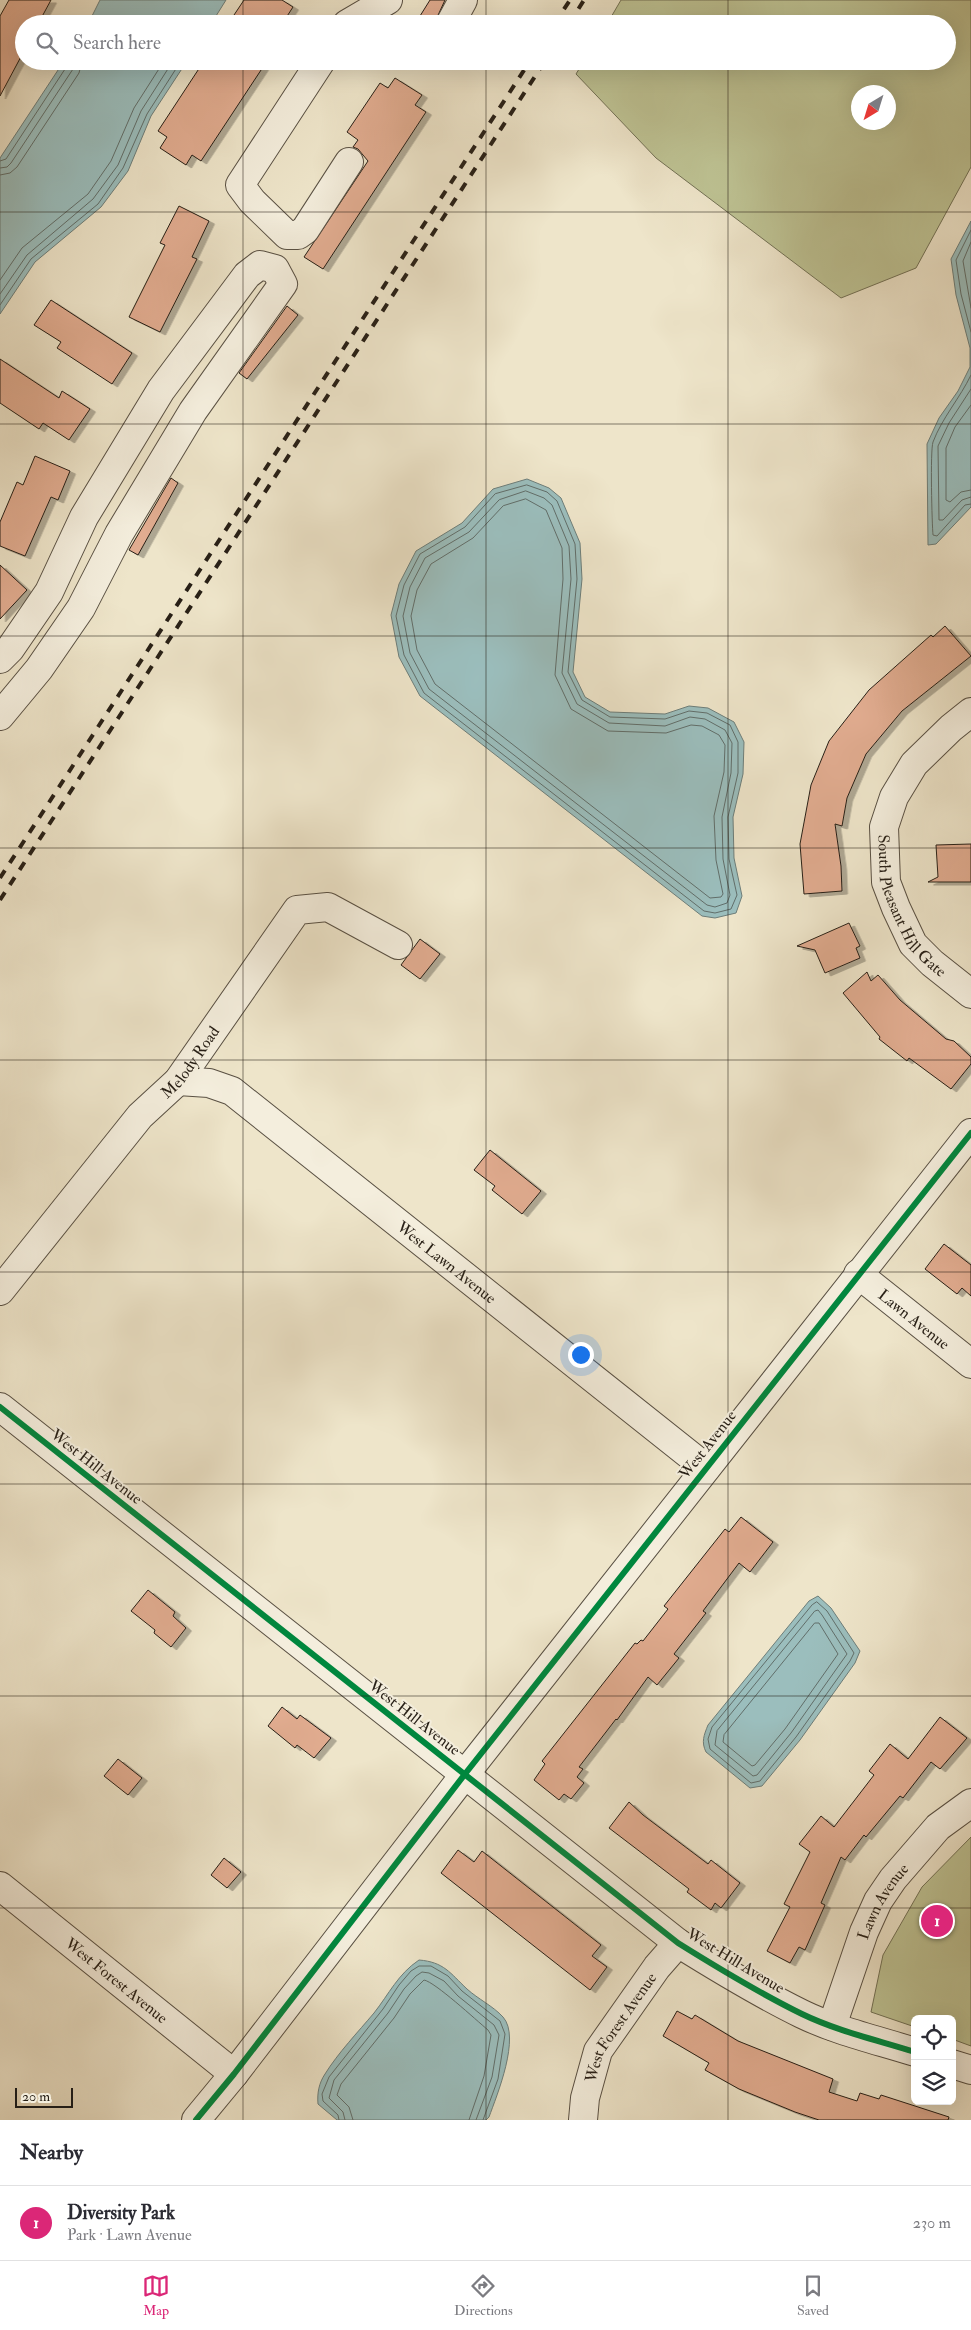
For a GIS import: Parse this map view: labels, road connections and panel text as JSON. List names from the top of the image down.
{
  "streets": {
    "street": [
      "South Pleasant Hill Gate",
      "Melody Road",
      "West Lawn Avenue",
      "Lawn Avenue",
      "West Avenue",
      "West Hill Avenue",
      "West Forest Avenue"
    ]
  },
  "crossings": [
    ["Melody Road", "West Lawn Avenue"],
    ["West Lawn Avenue", "West Avenue"],
    ["Lawn Avenue", "West Avenue"],
    ["Lawn Avenue", "West Hill Avenue"],
    ["West Avenue", "West Hill Avenue"],
    ["West Avenue", "West Forest Avenue"],
    ["West Hill Avenue", "West Forest Avenue"]
  ],
  "scale_bar": "20 m",
  "north": "bottom left",
  "page": {
    "search": "Search here",
    "pins": "1",
    "scale": "20 m",
    "heading": "Nearby",
    "list": [
      {
        "mark": "1",
        "name": "Diversity Park",
        "note": "Park · Lawn Avenue",
        "value": "230 m"
      }
    ],
    "nav": ["Map", "Directions", "Saved"]
  }
}
